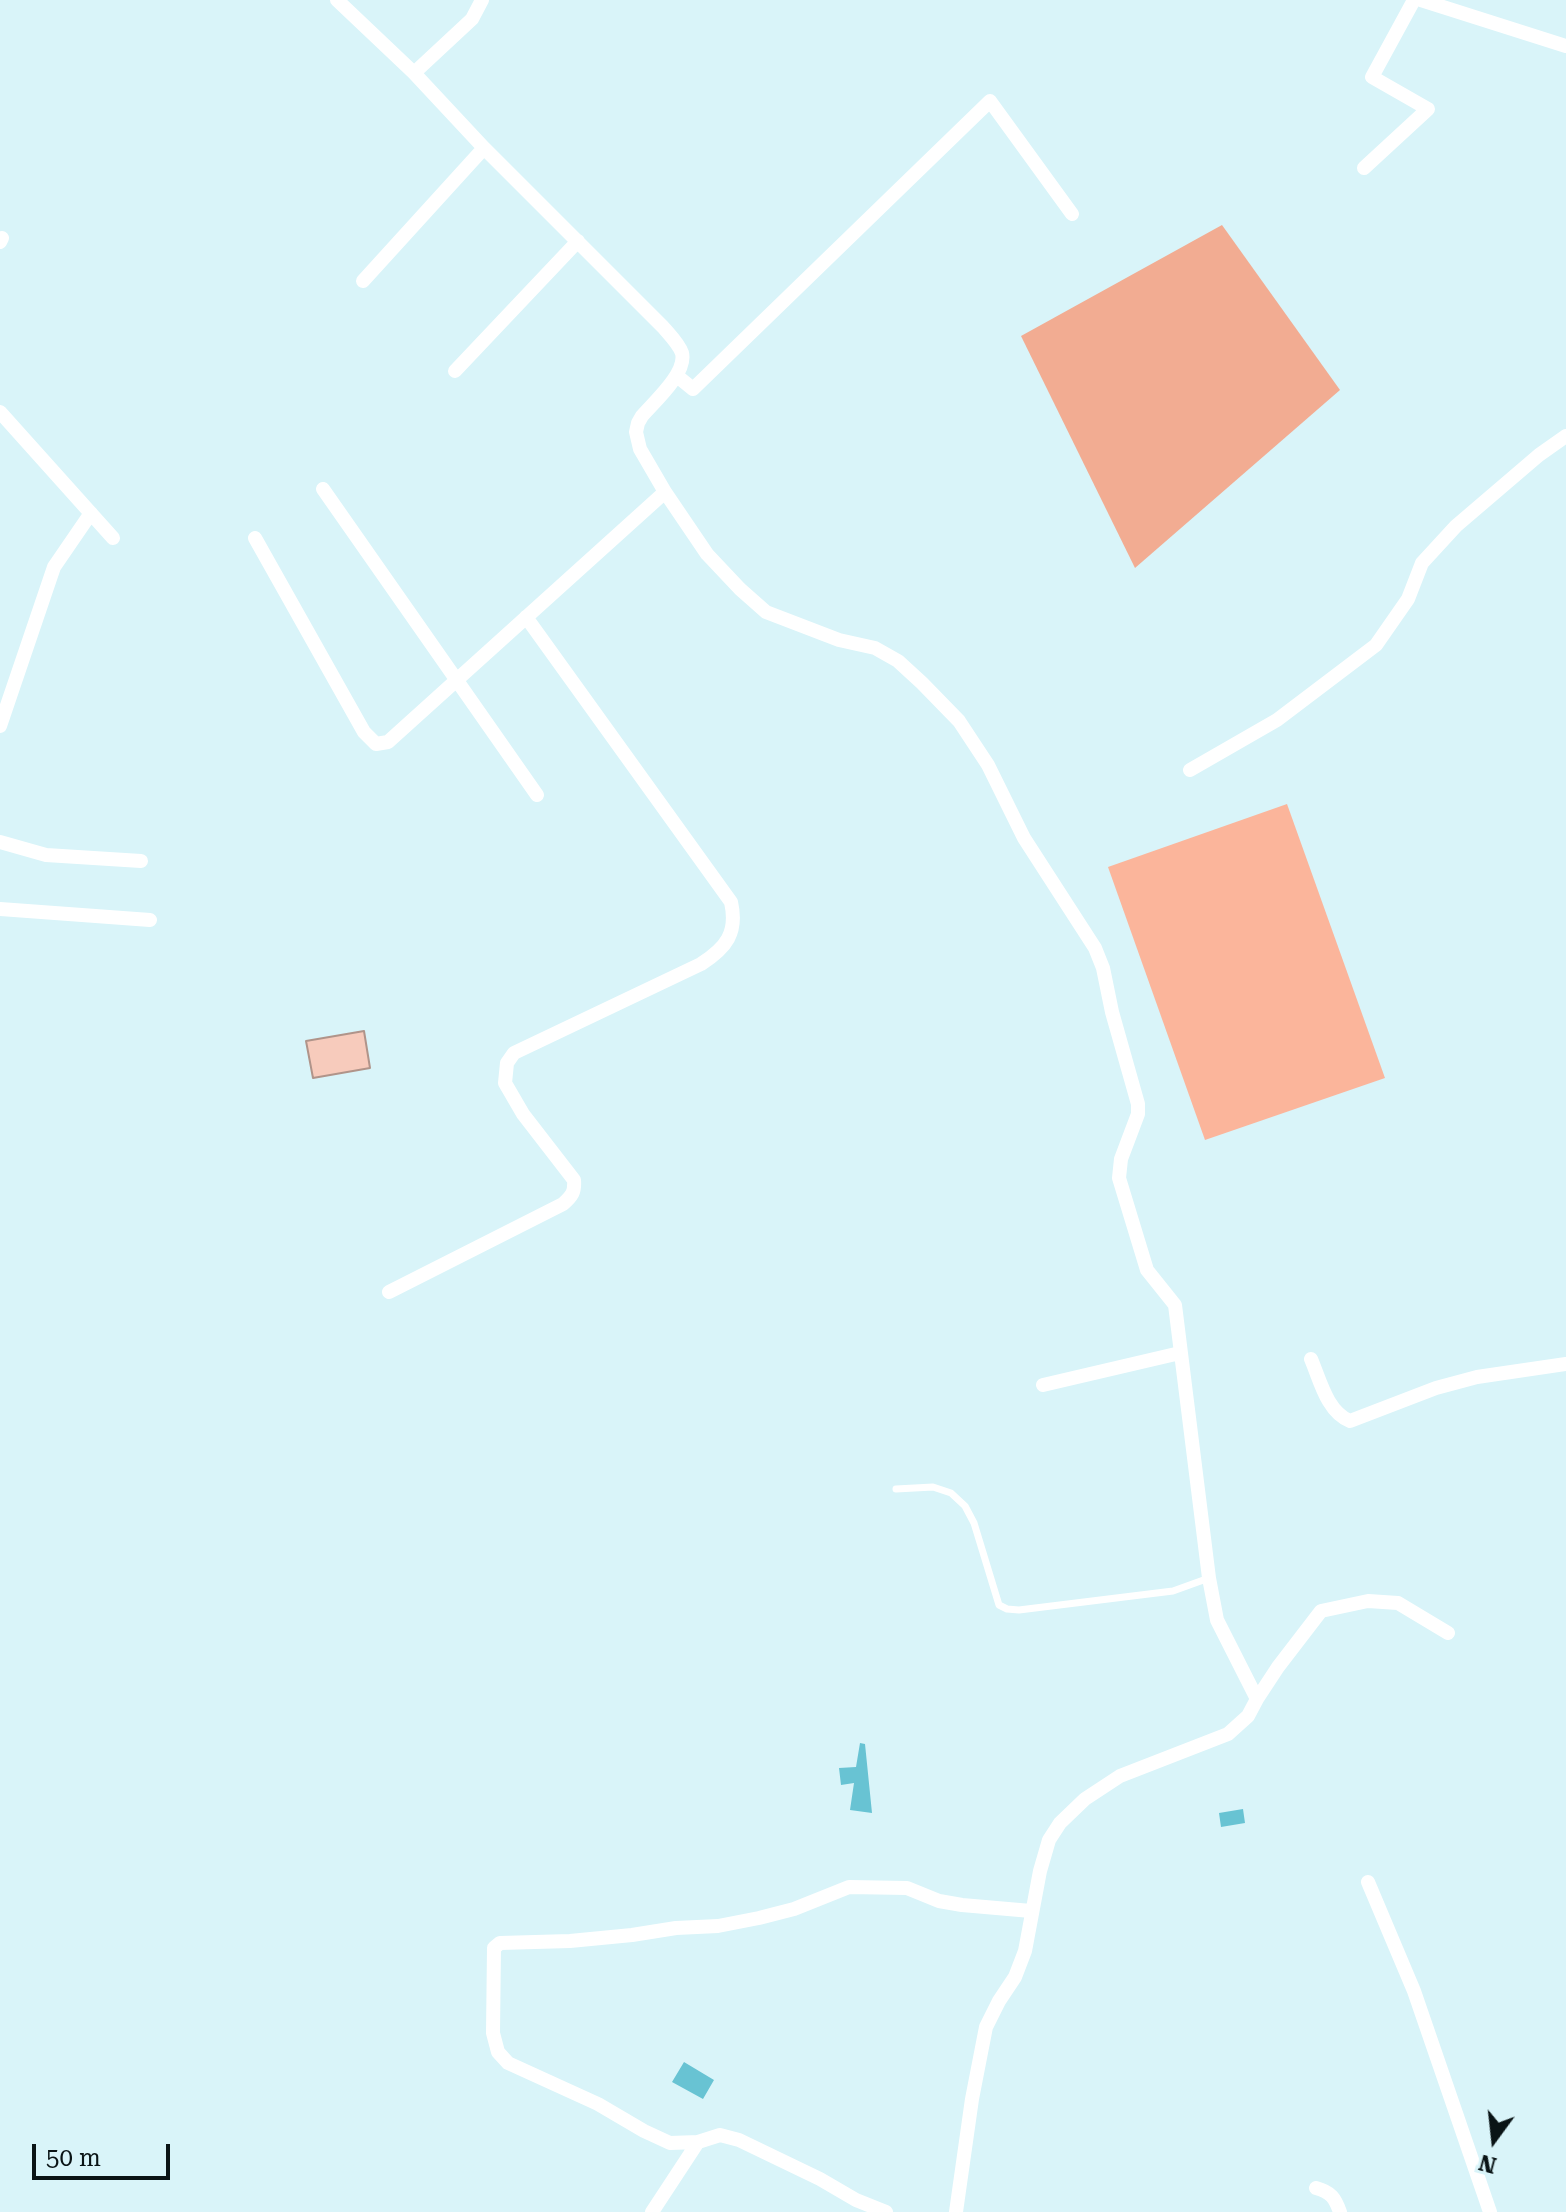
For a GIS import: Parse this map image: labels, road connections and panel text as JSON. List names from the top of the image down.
{
  "scale_bar": "50 m",
  "north": "bottom"
}
